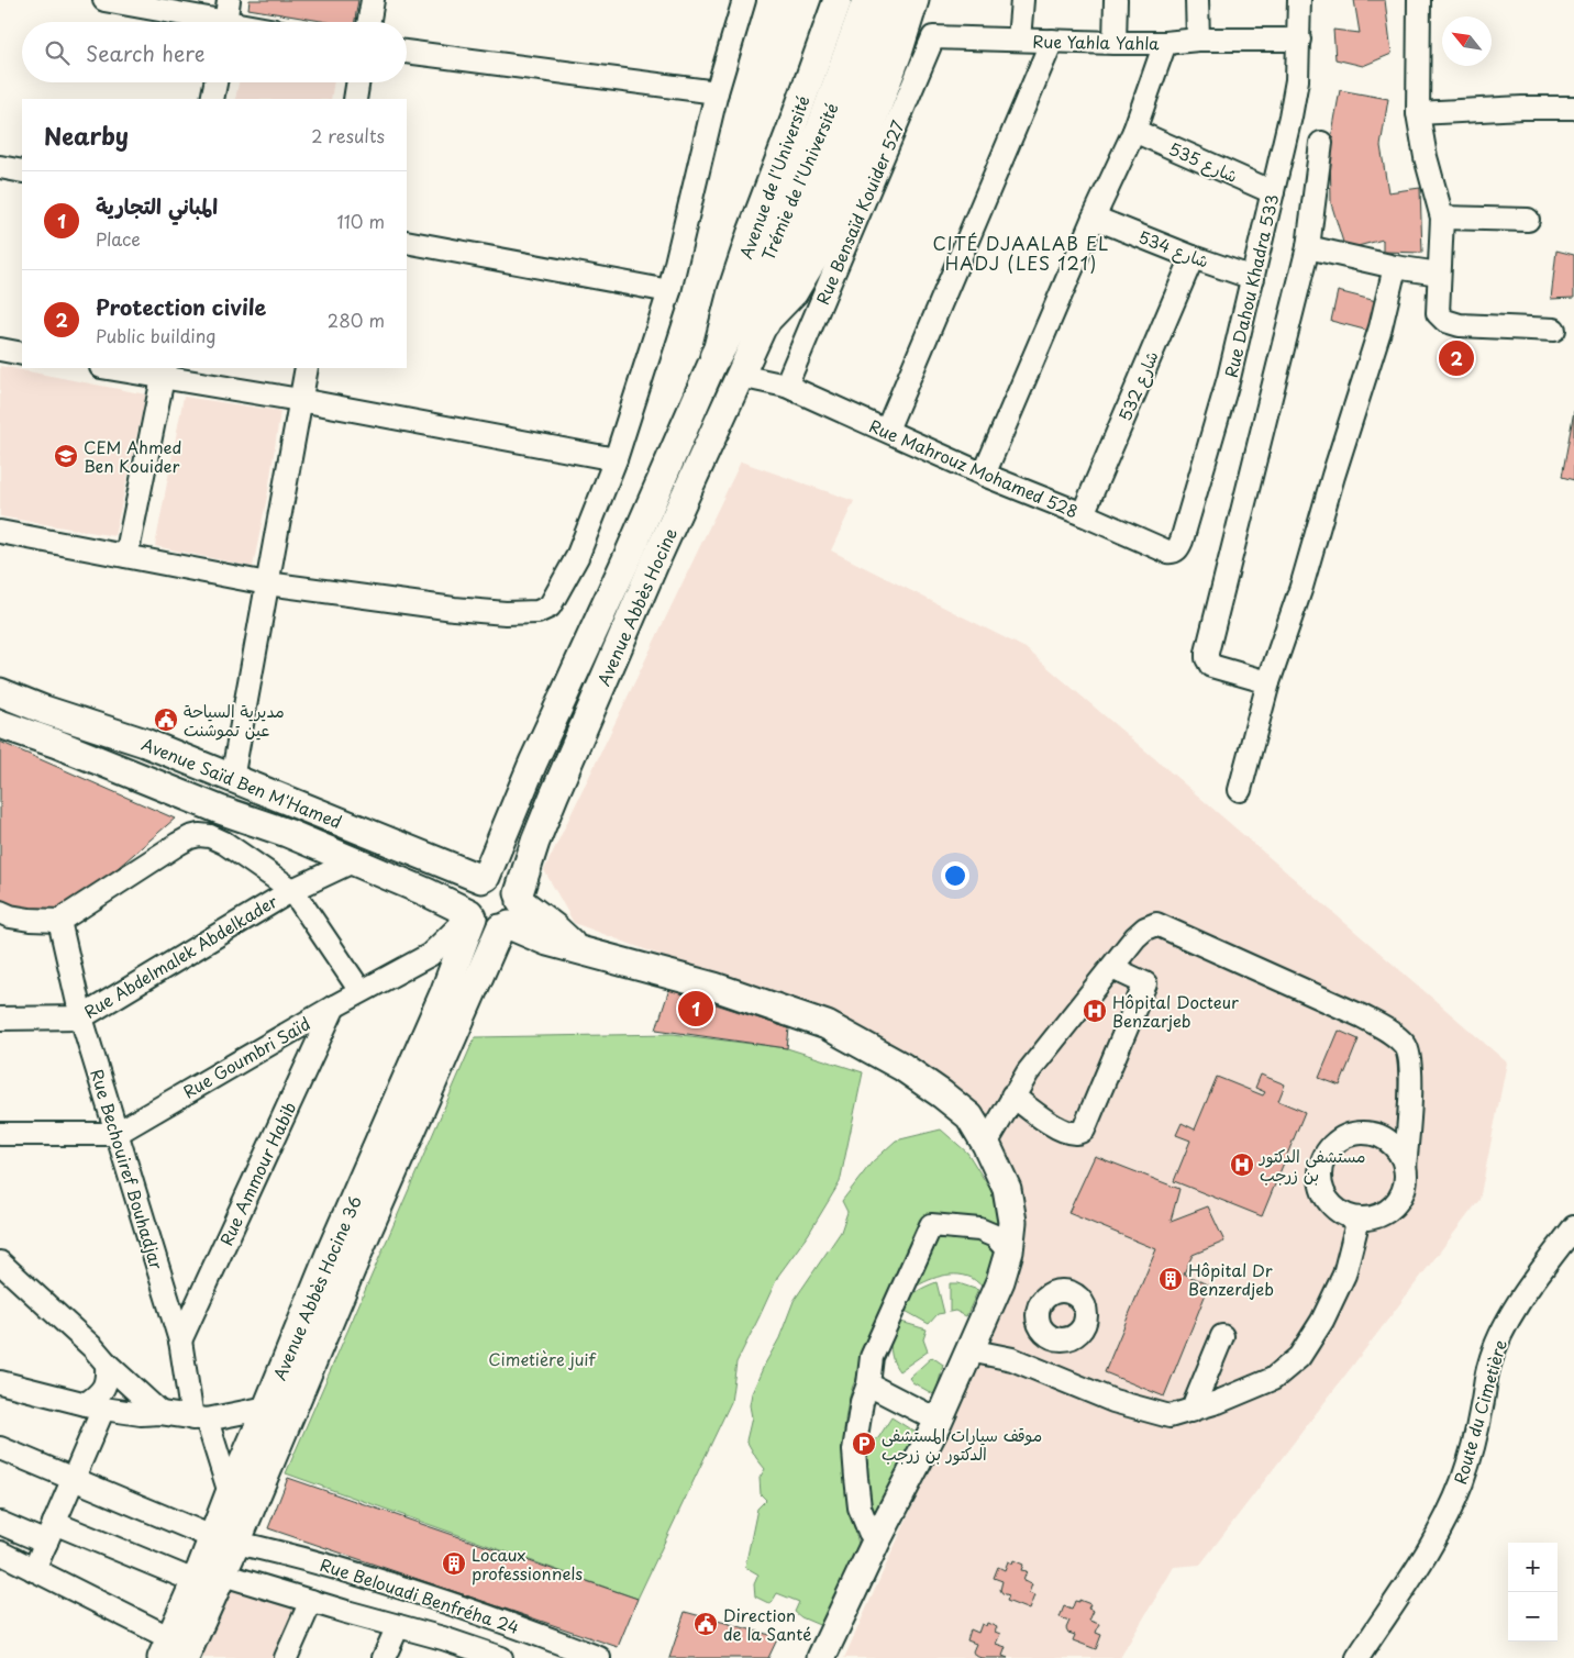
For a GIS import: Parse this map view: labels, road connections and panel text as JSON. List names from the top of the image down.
{
  "streets": {
    "highway": ["Trémie de l'Université"],
    "main road": [
      "Avenue de l'Université",
      "Avenue Abbès Hocine",
      "Avenue Saïd Ben M'Hamed",
      "Avenue Abbès Hocine 36"
    ],
    "street": [
      "Rue Yahla Yahla",
      "535 شارع",
      "Rue Bensaïd Kouider 527",
      "534 شارع",
      "Rue Dahou Khadra 533",
      "532 شارع",
      "Rue Mahrouz Mohamed 528",
      "Rue Abdelmalek Abdelkader",
      "Rue Goumbri Saïd",
      "Rue Bechouiref Bouhadjar",
      "Rue Ammour Habib",
      "Route du Cimetière",
      "Rue Belouadi Benfréha 24"
    ]
  },
  "crossings": [
    ["Rue Yahla Yahla", "Rue Bensaïd Kouider 527"],
    ["Rue Yahla Yahla", "Rue Dahou Khadra 533"],
    ["535 شارع", "Rue Dahou Khadra 533"],
    ["Avenue de l'Université", "Trémie de l'Université"],
    ["Avenue de l'Université", "Avenue Abbès Hocine"],
    ["Trémie de l'Université", "Avenue Abbès Hocine"],
    ["Rue Bensaïd Kouider 527", "Rue Mahrouz Mohamed 528"],
    ["534 شارع", "Rue Dahou Khadra 533"],
    ["534 شارع", "532 شارع"],
    ["Rue Dahou Khadra 533", "Rue Mahrouz Mohamed 528"],
    ["532 شارع", "Rue Mahrouz Mohamed 528"],
    ["Rue Mahrouz Mohamed 528", "Avenue Abbès Hocine"],
    ["Avenue Abbès Hocine", "Avenue Saïd Ben M'Hamed"],
    ["Avenue Abbès Hocine", "Rue Goumbri Saïd"],
    ["Avenue Abbès Hocine", "Avenue Abbès Hocine 36"],
    ["Avenue Saïd Ben M'Hamed", "Rue Abdelmalek Abdelkader"],
    ["Avenue Saïd Ben M'Hamed", "Rue Goumbri Saïd"],
    ["Avenue Saïd Ben M'Hamed", "Avenue Abbès Hocine 36"],
    ["Rue Abdelmalek Abdelkader", "Rue Bechouiref Bouhadjar"],
    ["Rue Goumbri Saïd", "Rue Bechouiref Bouhadjar"],
    ["Rue Goumbri Saïd", "Rue Ammour Habib"],
    ["Rue Goumbri Saïd", "Avenue Abbès Hocine 36"],
    ["Rue Bechouiref Bouhadjar", "Rue Ammour Habib"],
    ["Rue Bechouiref Bouhadjar", "Avenue Abbès Hocine 36"],
    ["Avenue Abbès Hocine 36", "Rue Belouadi Benfréha 24"]
  ],
  "districts": ["CITÉ DJAALAB EL HADJ (LES 121)"],
  "parks": ["Cimetière juif"],
  "places": {
    "school or university": ["CEM Ahmed Ben Kouider"],
    "public building": ["مديرية السياحة عين تموشنت", "Direction de la Santé"],
    "hospital": ["Hôpital Docteur Benzarjeb", "مستشفى الدكتور بن زرجب"],
    "building": ["Hôpital Dr Benzerdjeb", "Locaux professionnels"],
    "parking": ["موقف سيارات المستشفى الدكتور بن زرجب"]
  },
  "north": "top left",
  "page": {
    "search": "Search here",
    "heading": ["Nearby", "2 results"],
    "list": [
      {
        "mark": "1",
        "name": "المباني التجارية",
        "note": "Place",
        "value": "110 m"
      },
      {
        "mark": "2",
        "name": "Protection civile",
        "note": "Public building",
        "value": "280 m"
      }
    ],
    "pins": ["2", "1"],
    "map_buttons": ["+", "−"]
  }
}
